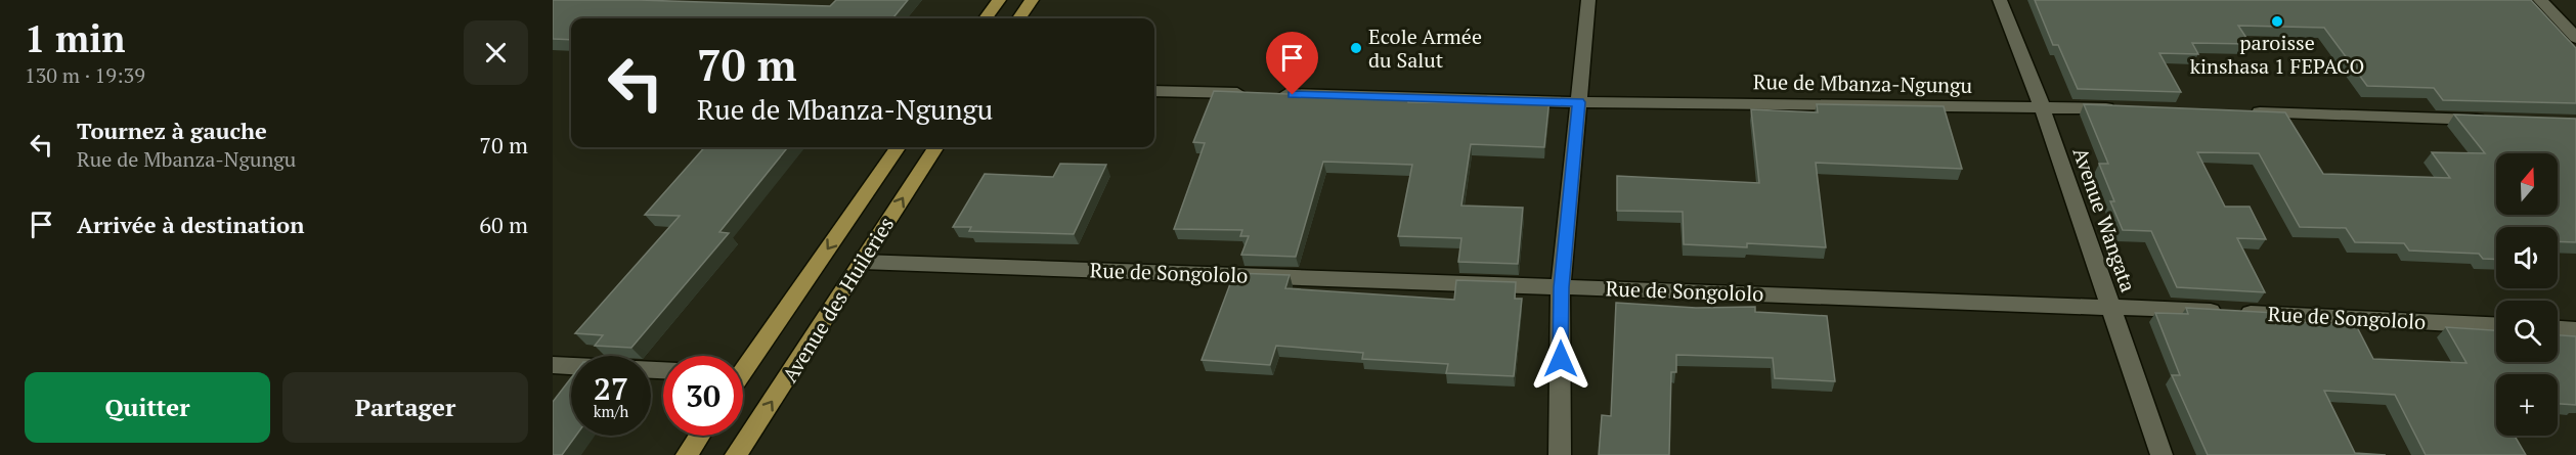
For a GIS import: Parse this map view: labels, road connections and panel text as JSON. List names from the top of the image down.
{
  "streets": {
    "main road": ["Avenue des Huileries"],
    "street": ["Rue de Mbanza-Ngungu", "Avenue Wangata", "Rue de Songololo"]
  },
  "crossings": [
    ["Rue de Mbanza-Ngungu", "Avenue Wangata"],
    ["Avenue Wangata", "Rue de Songololo"],
    ["Rue de Songololo", "Avenue des Huileries"]
  ],
  "places": ["paroisse kinshasa 1 FEPACO", "Ecole Armée du Salut"],
  "north": "top",
  "page": {
    "heading": ["1 min", "130 m · 19:39"],
    "turn": ["70 m", "Rue de Mbanza-Ngungu"],
    "list": [
      {
        "name": "Tournez à gauche",
        "note": "Rue de Mbanza-Ngungu",
        "value": "70 m"
      },
      {
        "name": "Arrivée à destination",
        "value": "60 m"
      }
    ],
    "map_buttons": "+",
    "speed": "27 km/h",
    "limit": "30",
    "buttons": ["Quitter", "Partager"]
  }
}
